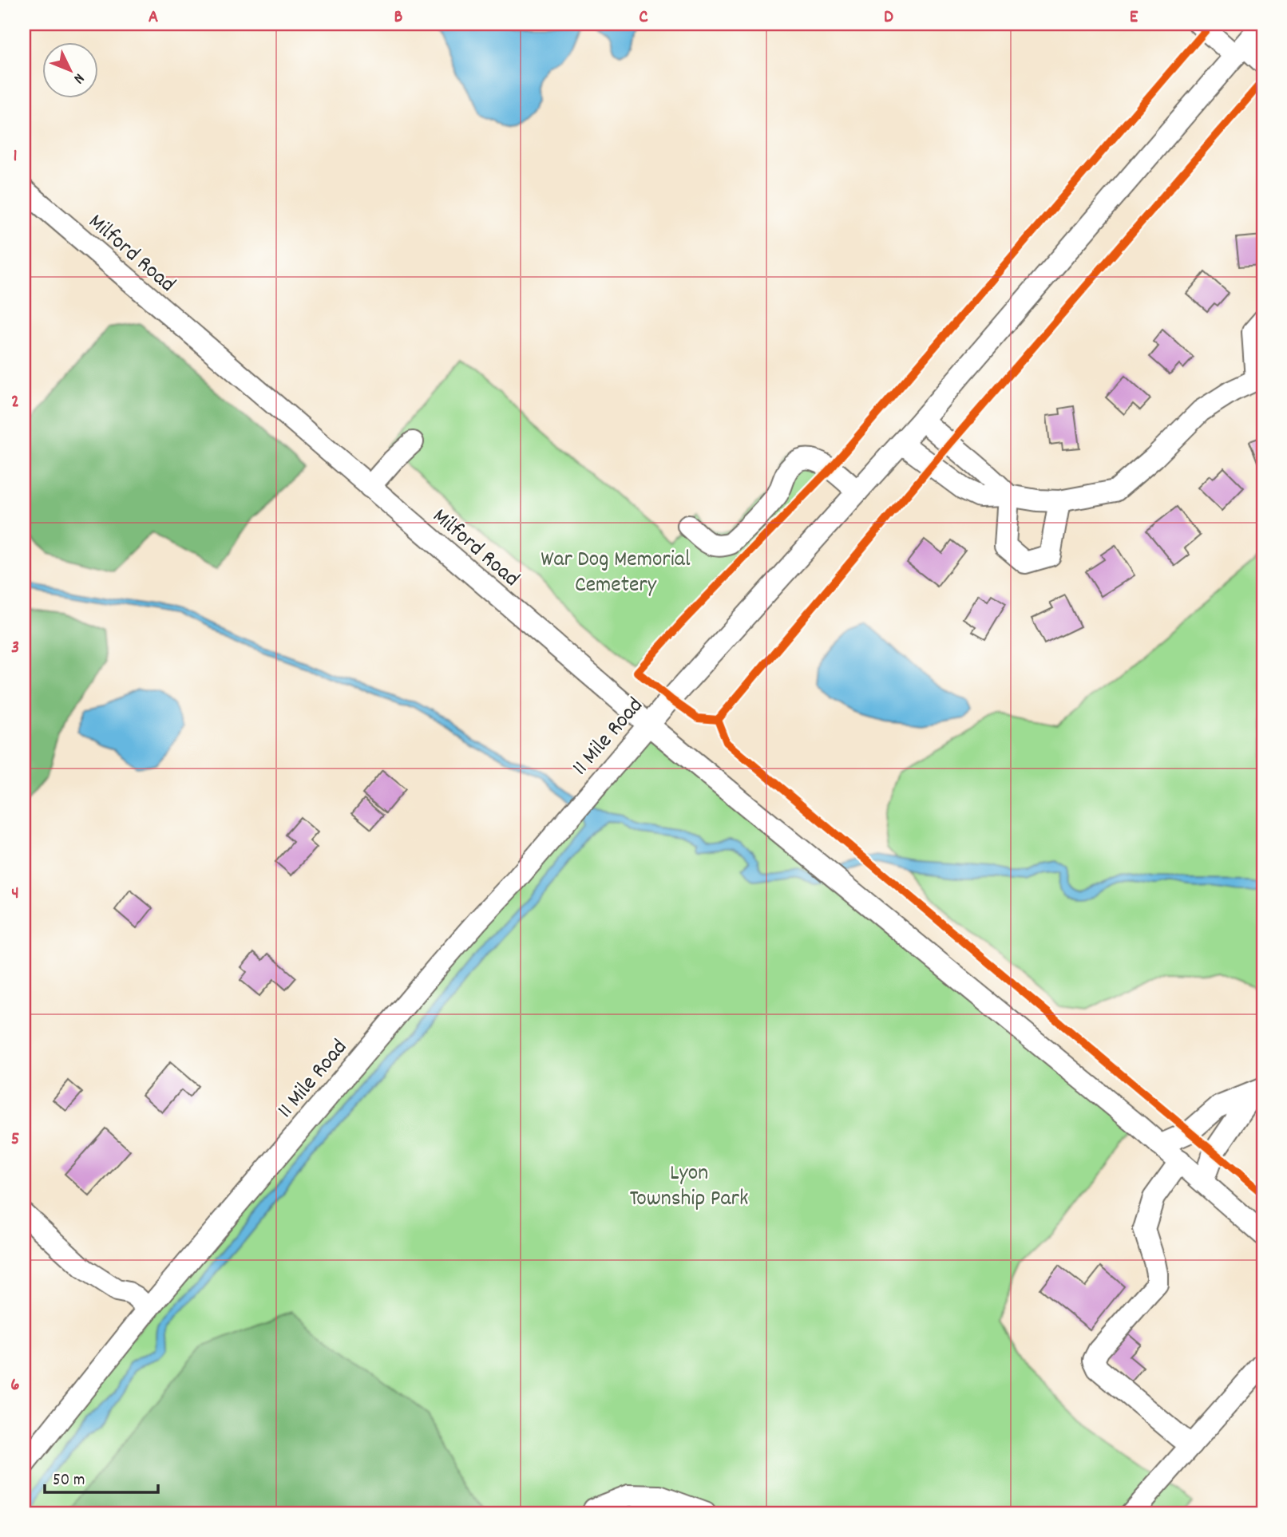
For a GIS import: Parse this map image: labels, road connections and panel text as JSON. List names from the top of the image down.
{
  "streets": {
    "street": ["Milford Road", "11 Mile Road"]
  },
  "crossings": [
    ["Milford Road", "11 Mile Road"]
  ],
  "parks": ["War Dog Memorial Cemetery", "Lyon Township Park"],
  "scale_bar": "50 m",
  "north": "bottom right",
  "grid": {
    "columns": [
      "A",
      "B",
      "C",
      "D",
      "E"
    ],
    "rows": [
      "1",
      "2",
      "3",
      "4",
      "5",
      "6"
    ]
  }
}
